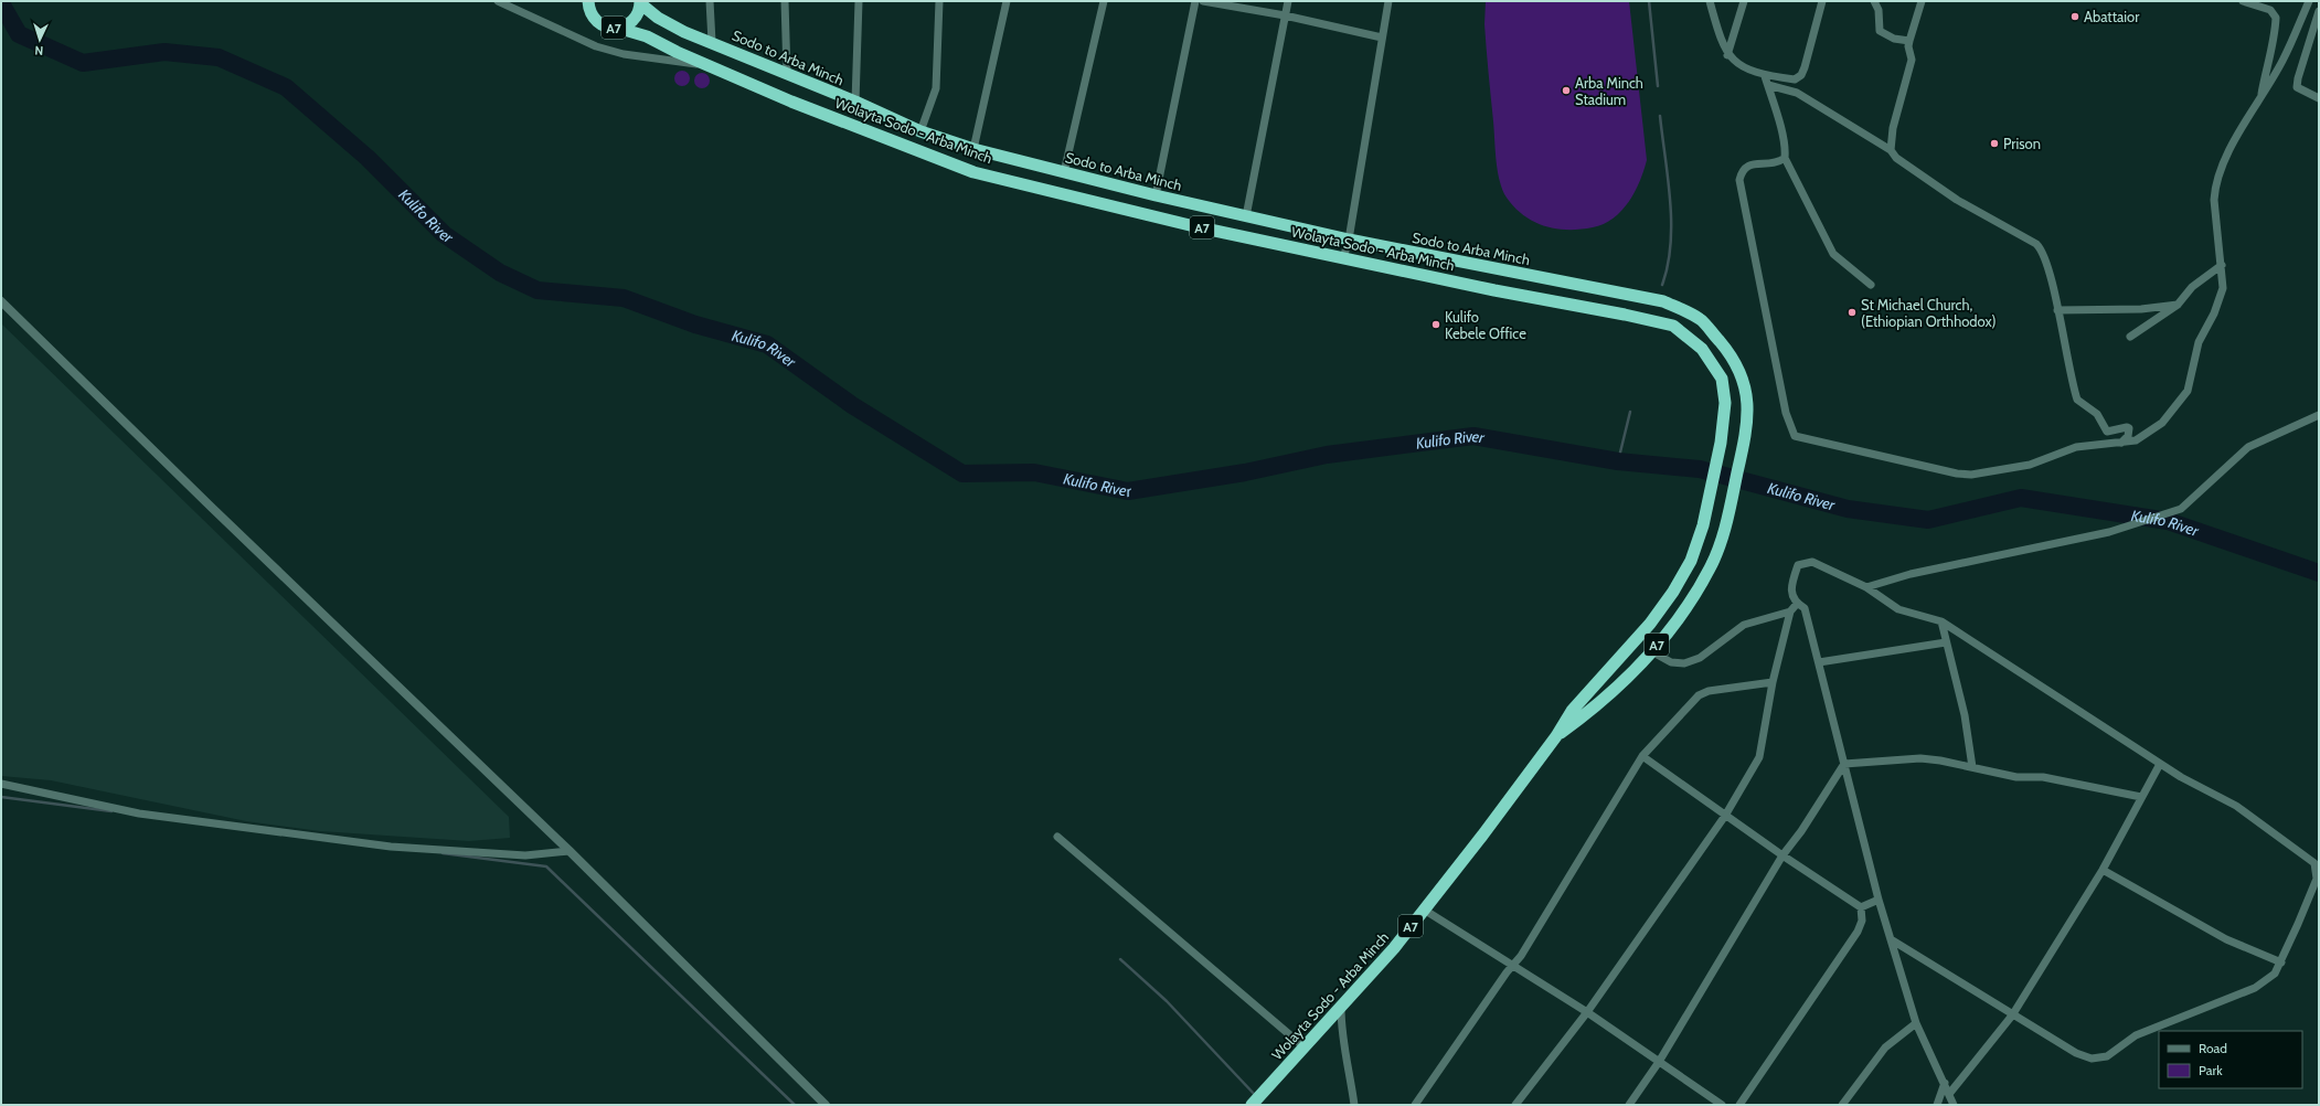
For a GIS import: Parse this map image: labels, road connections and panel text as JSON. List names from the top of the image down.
{
  "streets": {
    "highway": ["A7", "Sodo to Arba Minch", "Wolayta Sodo - Arba Minch"]
  },
  "crossings": [
    ["A7", "Sodo to Arba Minch"],
    ["A7", "Wolayta Sodo - Arba Minch"],
    ["Sodo to Arba Minch", "Wolayta Sodo - Arba Minch"]
  ],
  "water": ["Kulifo River"],
  "places": [
    "Abattaior",
    "Arba Minch Stadium",
    "Prison",
    "St Michael Church, (Ethiopian Orthhodox)",
    "Kulifo Kebele Office"
  ],
  "legend": ["Road", "Park"],
  "north": "bottom"
}
